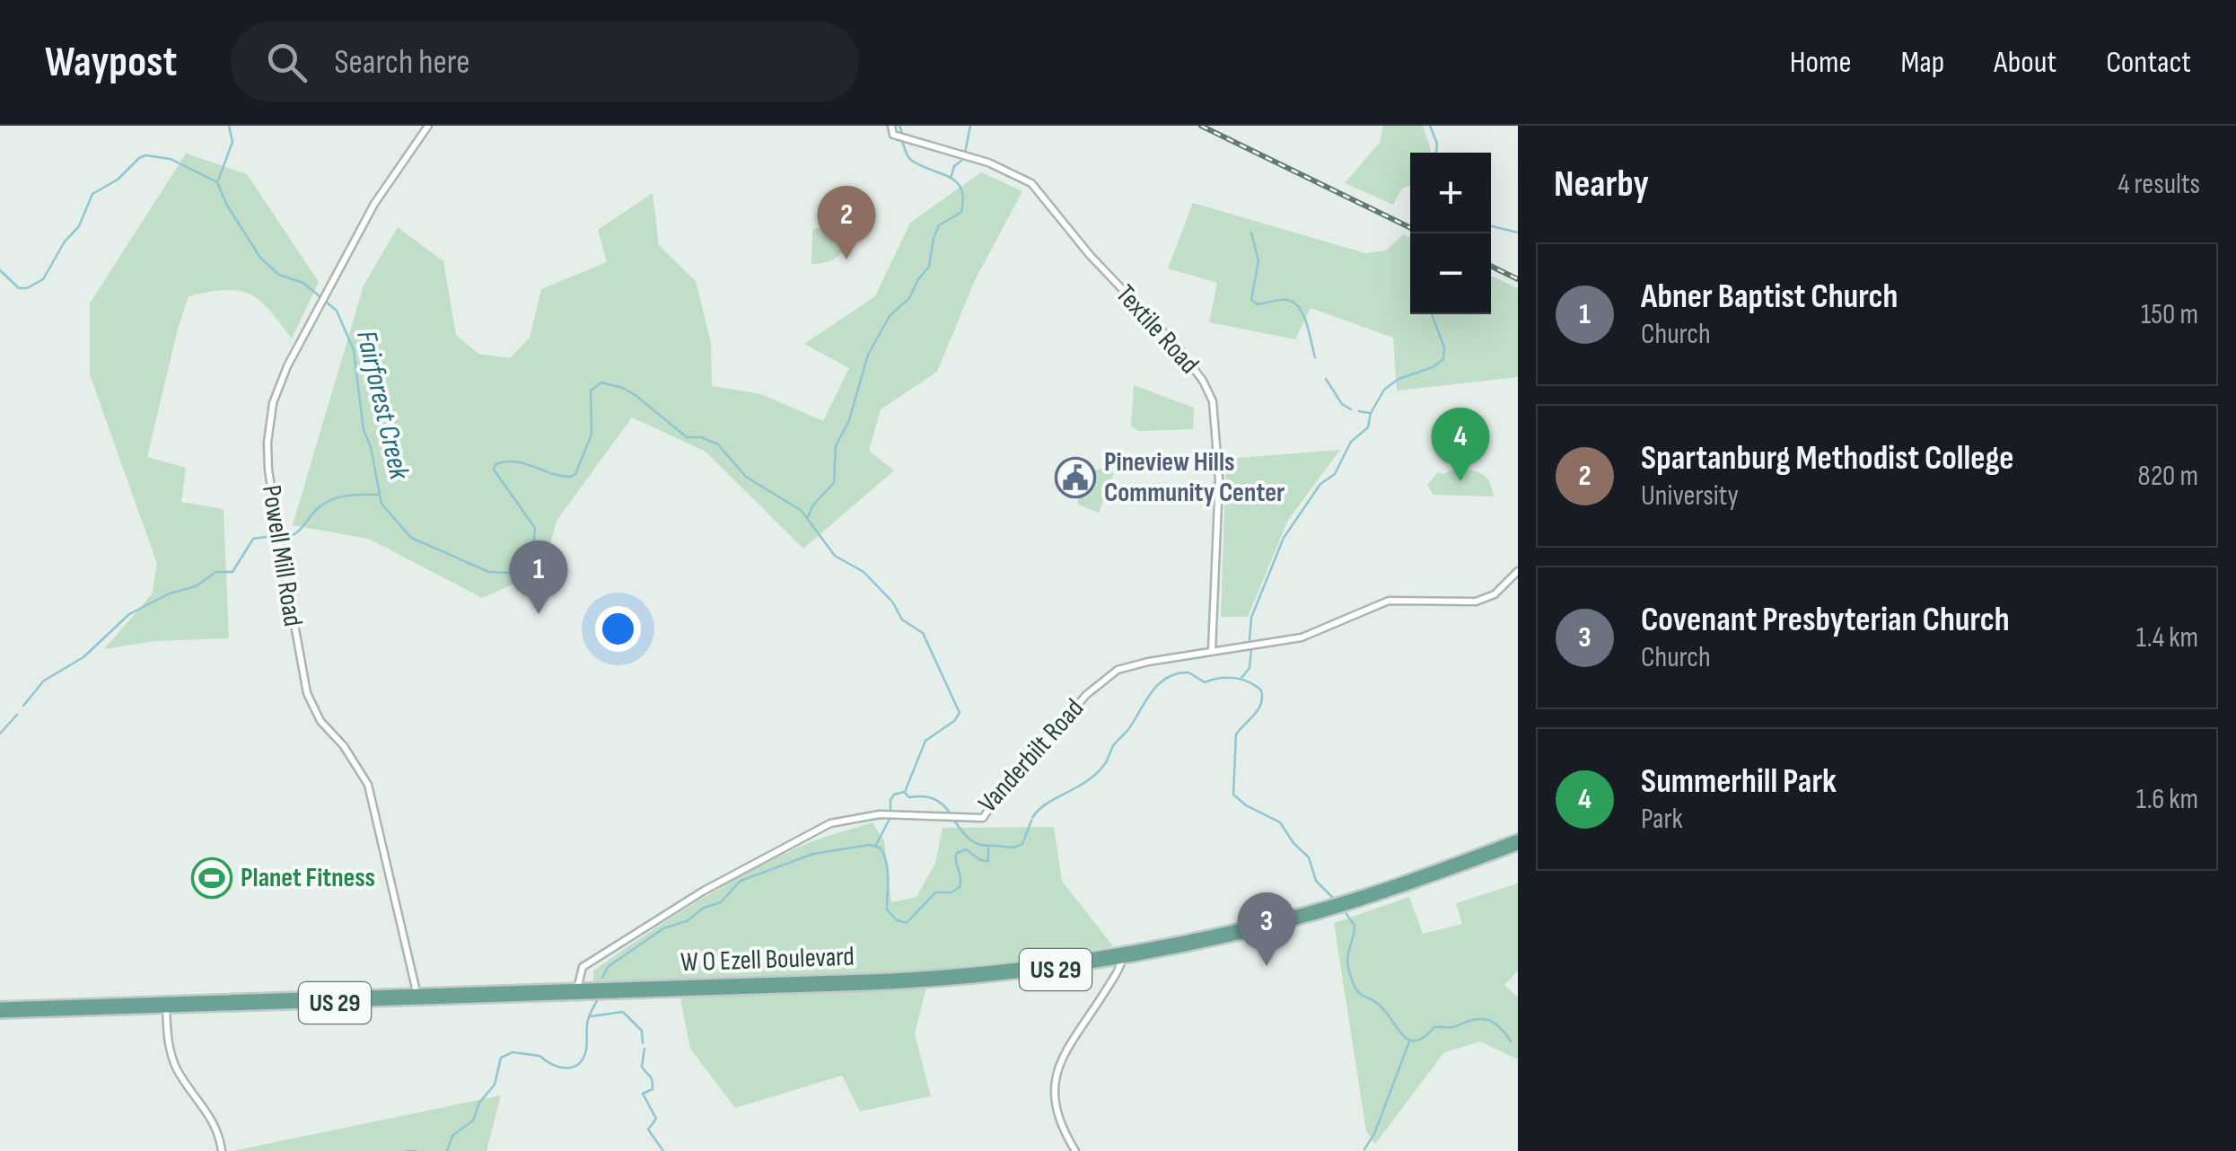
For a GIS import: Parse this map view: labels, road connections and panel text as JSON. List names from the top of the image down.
{
  "streets": {
    "main road": ["W O Ezell Boulevard", "US 29"],
    "street": ["Textile Road", "Powell Mill Road", "Vanderbilt Road"]
  },
  "crossings": [
    ["Textile Road", "Vanderbilt Road"],
    ["Powell Mill Road", "W O Ezell Boulevard"],
    ["Vanderbilt Road", "W O Ezell Boulevard"]
  ],
  "water": ["Fairforest Creek"],
  "places": {
    "public building": ["Pineview Hills Community Center"],
    "sports": ["Planet Fitness"]
  },
  "page": {
    "header": "Waypost",
    "search": "Search here",
    "nav": [
      "Home",
      "Map",
      "About",
      "Contact"
    ],
    "heading": ["Nearby", "4 results"],
    "map_buttons": ["+", "−"],
    "pins": [
      "2",
      "4",
      "1",
      "3"
    ],
    "list": [
      {
        "mark": "1",
        "name": "Abner Baptist Church",
        "note": "Church",
        "value": "150 m"
      },
      {
        "mark": "2",
        "name": "Spartanburg Methodist College",
        "note": "University",
        "value": "820 m"
      },
      {
        "mark": "3",
        "name": "Covenant Presbyterian Church",
        "note": "Church",
        "value": "1.4 km"
      },
      {
        "mark": "4",
        "name": "Summerhill Park",
        "note": "Park",
        "value": "1.6 km"
      }
    ]
  }
}
